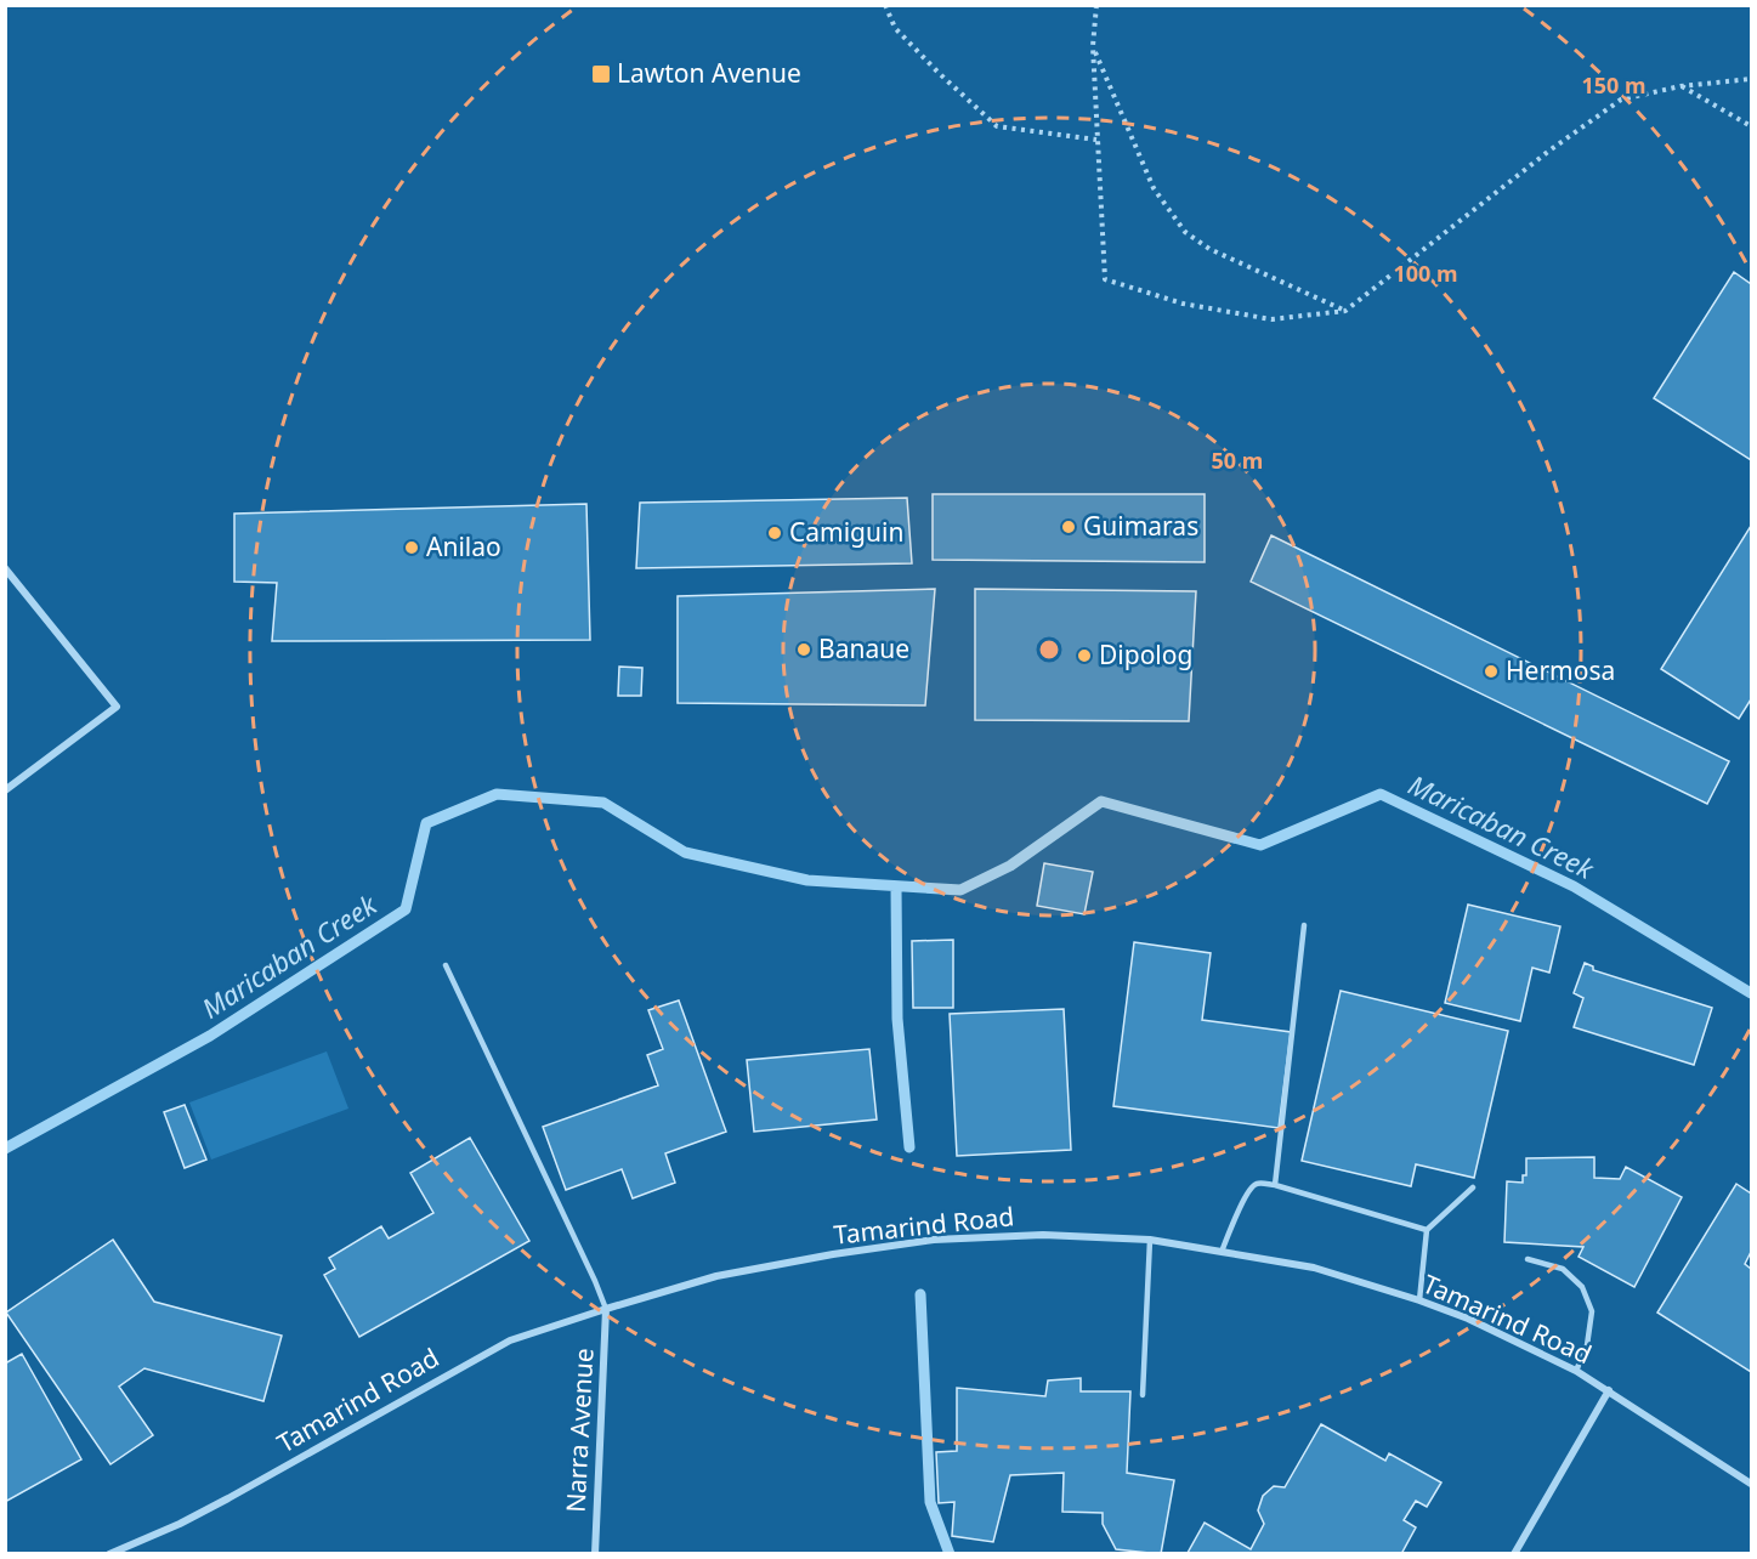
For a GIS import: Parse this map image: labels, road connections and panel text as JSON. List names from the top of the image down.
{
  "streets": {
    "street": ["Tamarind Road", "Narra Avenue"]
  },
  "crossings": [
    ["Tamarind Road", "Narra Avenue"]
  ],
  "water": ["Maricaban Creek"],
  "places": {
    "transit": ["Lawton Avenue"],
    "other": [
      "Guimaras",
      "Camiguin",
      "Anilao",
      "Banaue",
      "Dipolog",
      "Hermosa"
    ]
  },
  "rings": ["150 m", "100 m", "50 m"]
}
